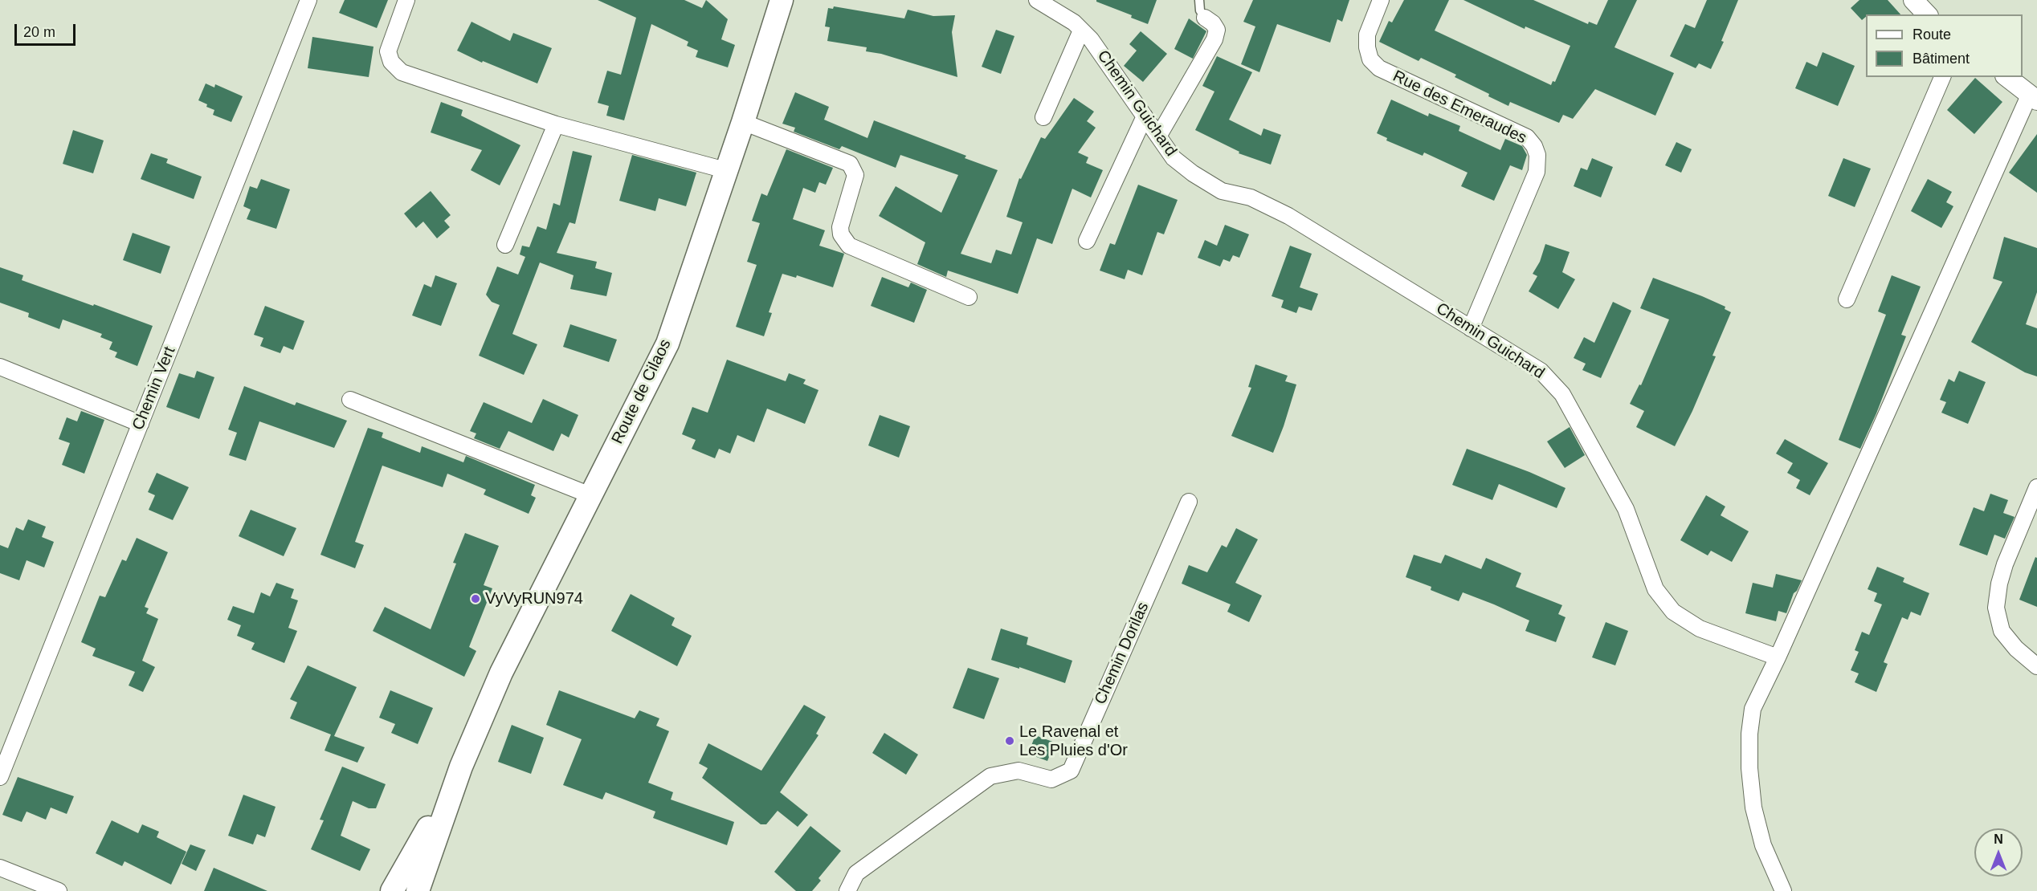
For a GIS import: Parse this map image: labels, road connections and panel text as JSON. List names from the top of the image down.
{
  "streets": {
    "main road": ["Route de Cilaos"],
    "street": [
      "Chemin Guichard",
      "Rue des Emeraudes",
      "Chemin Vert",
      "Chemin Dorilas"
    ]
  },
  "crossings": [
    ["Chemin Guichard", "Rue des Emeraudes"]
  ],
  "places": ["VyVyRUN974", "Le Ravenal et Les Pluies d'Or"],
  "legend": ["Route", "Bâtiment"],
  "scale_bar": "20 m",
  "north": "top"
}
